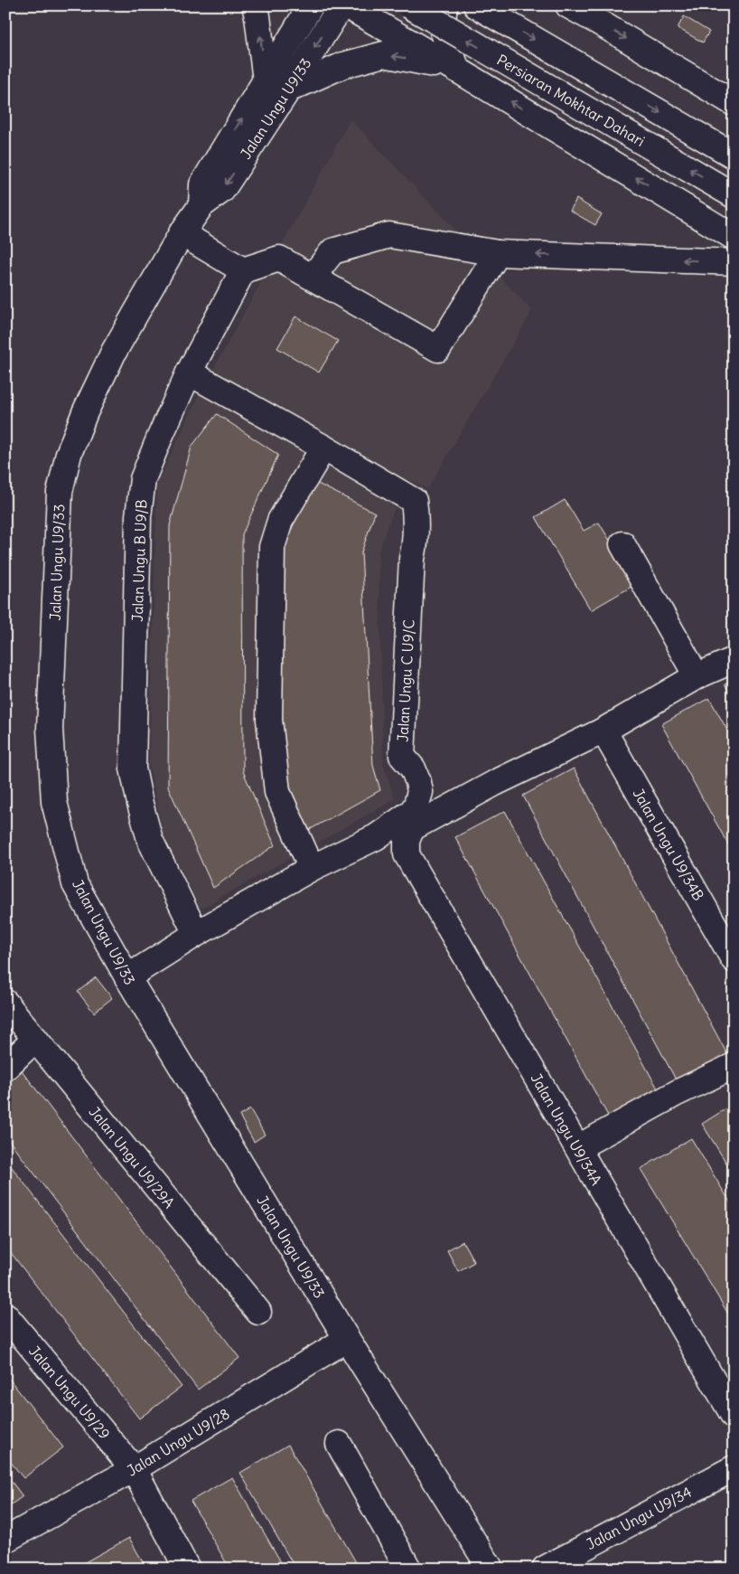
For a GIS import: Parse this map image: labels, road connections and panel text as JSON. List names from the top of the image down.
{
  "streets": {
    "street": [
      "Persiaran Mokhtar Dahari",
      "Jalan Ungu U9/33",
      "Jalan Ungu B U9/B",
      "Jalan Ungu C U9/C",
      "Jalan Ungu U9/34B",
      "Jalan Ungu U9/34A",
      "Jalan Ungu U9/29A",
      "Jalan Ungu U9/29",
      "Jalan Ungu U9/28",
      "Jalan Ungu U9/34"
    ]
  },
  "crossings": [
    ["Jalan Ungu U9/33", "Jalan Ungu C U9/C"],
    ["Jalan Ungu U9/33", "Jalan Ungu U9/28"],
    ["Jalan Ungu B U9/B", "Jalan Ungu C U9/C"],
    ["Jalan Ungu U9/34B", "Jalan Ungu U9/34A"],
    ["Jalan Ungu U9/29", "Jalan Ungu U9/28"]
  ]
}
